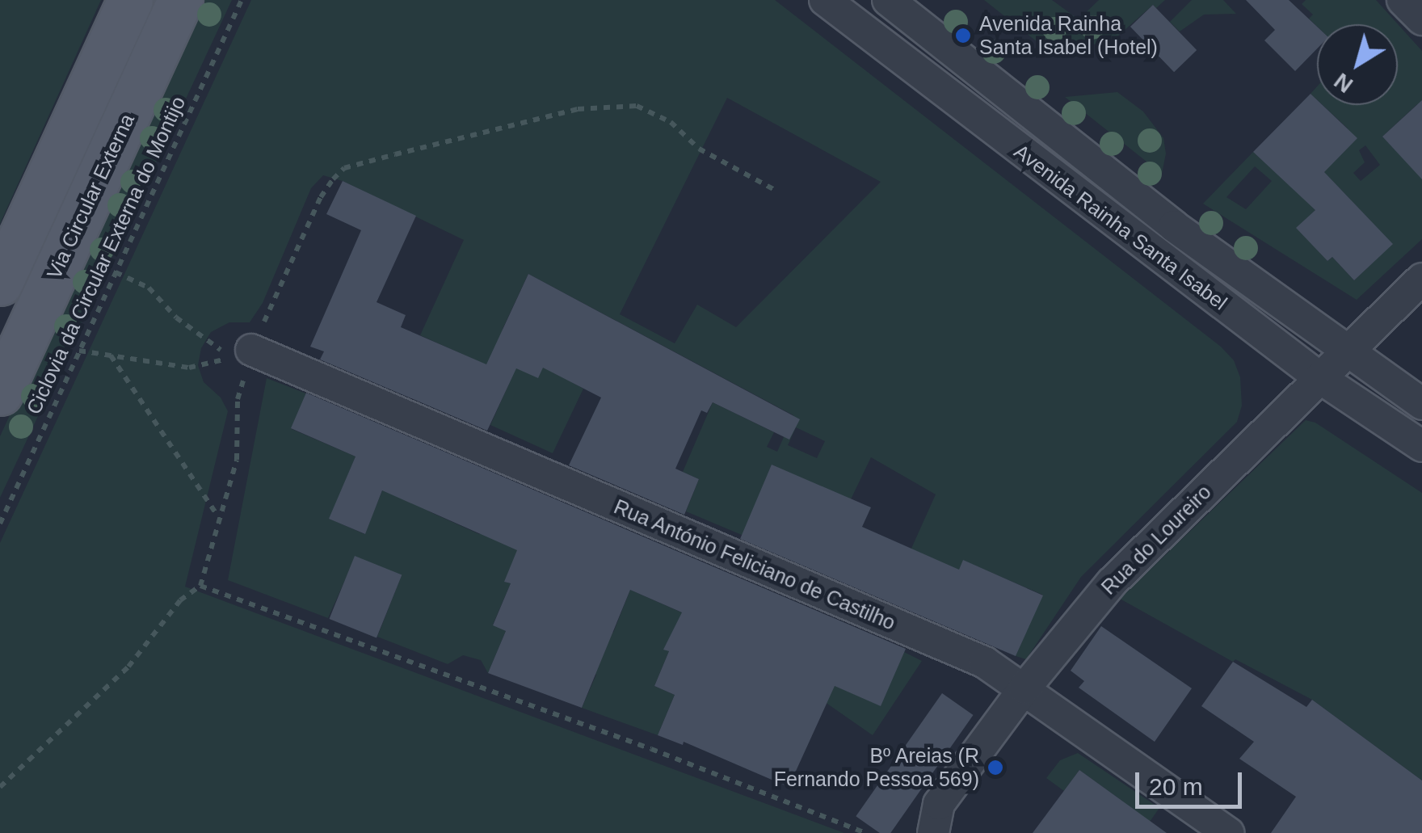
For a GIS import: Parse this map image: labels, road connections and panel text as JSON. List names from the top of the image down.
{
  "streets": {
    "main road": ["Via Circular Externa"],
    "street": ["Avenida Rainha Santa Isabel", "Rua do Loureiro", "Rua António Feliciano de Castilho"],
    "path": ["Ciclovia da Circular Externa do Montijo"]
  },
  "crossings": [
    ["Avenida Rainha Santa Isabel", "Rua do Loureiro"],
    ["Rua do Loureiro", "Rua António Feliciano de Castilho"]
  ],
  "places": ["Avenida Rainha Santa Isabel (Hotel)", "Bº Areias (R Fernando Pessoa 569)"],
  "scale_bar": "20 m",
  "north": "bottom left"
}
